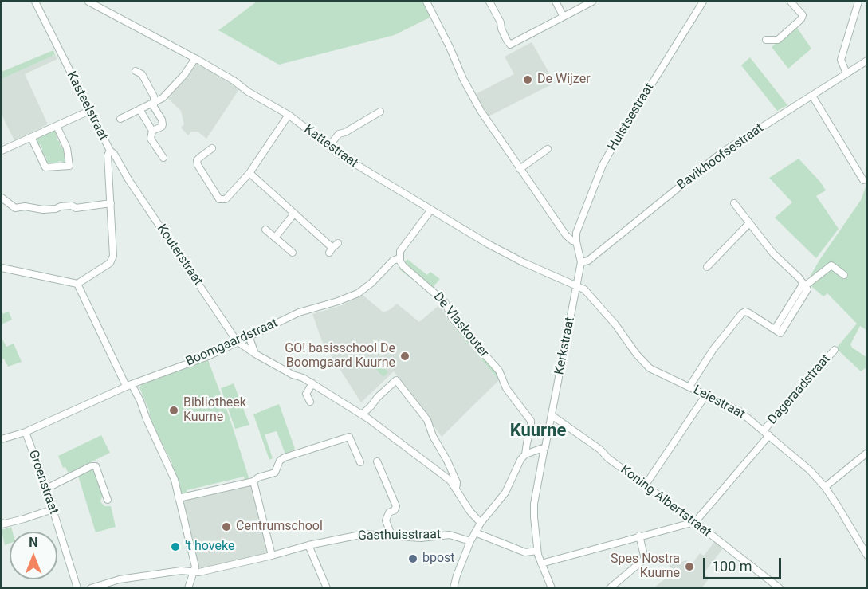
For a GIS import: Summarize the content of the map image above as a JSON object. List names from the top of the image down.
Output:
{
  "streets": {
    "street": [
      "Kasteelstraat",
      "Hulstsestraat",
      "Kattestraat",
      "Bavikhoofsestraat",
      "Kouterstraat",
      "De Vlaskouter",
      "Boomgaardstraat",
      "Kerkstraat",
      "Dageraadstraat",
      "Leiestraat",
      "Groenstraat",
      "Koning Albertstraat",
      "Gasthuisstraat"
    ]
  },
  "crossings": [
    ["Kasteelstraat", "Kouterstraat"],
    ["Hulstsestraat", "Kerkstraat"],
    ["Kattestraat", "Boomgaardstraat"],
    ["Kattestraat", "Kerkstraat"],
    ["Kattestraat", "Leiestraat"],
    ["Bavikhoofsestraat", "Kerkstraat"],
    ["Kouterstraat", "Boomgaardstraat"],
    ["De Vlaskouter", "Boomgaardstraat"],
    ["Boomgaardstraat", "Groenstraat"],
    ["Kerkstraat", "Leiestraat"],
    ["Kerkstraat", "Koning Albertstraat"],
    ["Dageraadstraat", "Leiestraat"],
    ["Dageraadstraat", "Koning Albertstraat"]
  ],
  "districts": ["Kuurne"],
  "places": [
    "De Wijzer",
    "GO! basisschool De Boomgaard Kuurne",
    "Bibliotheek Kuurne",
    "Centrumschool",
    "'t hoveke",
    "bpost",
    "Spes Nostra Kuurne"
  ],
  "scale_bar": "100 m",
  "north": "top"
}
